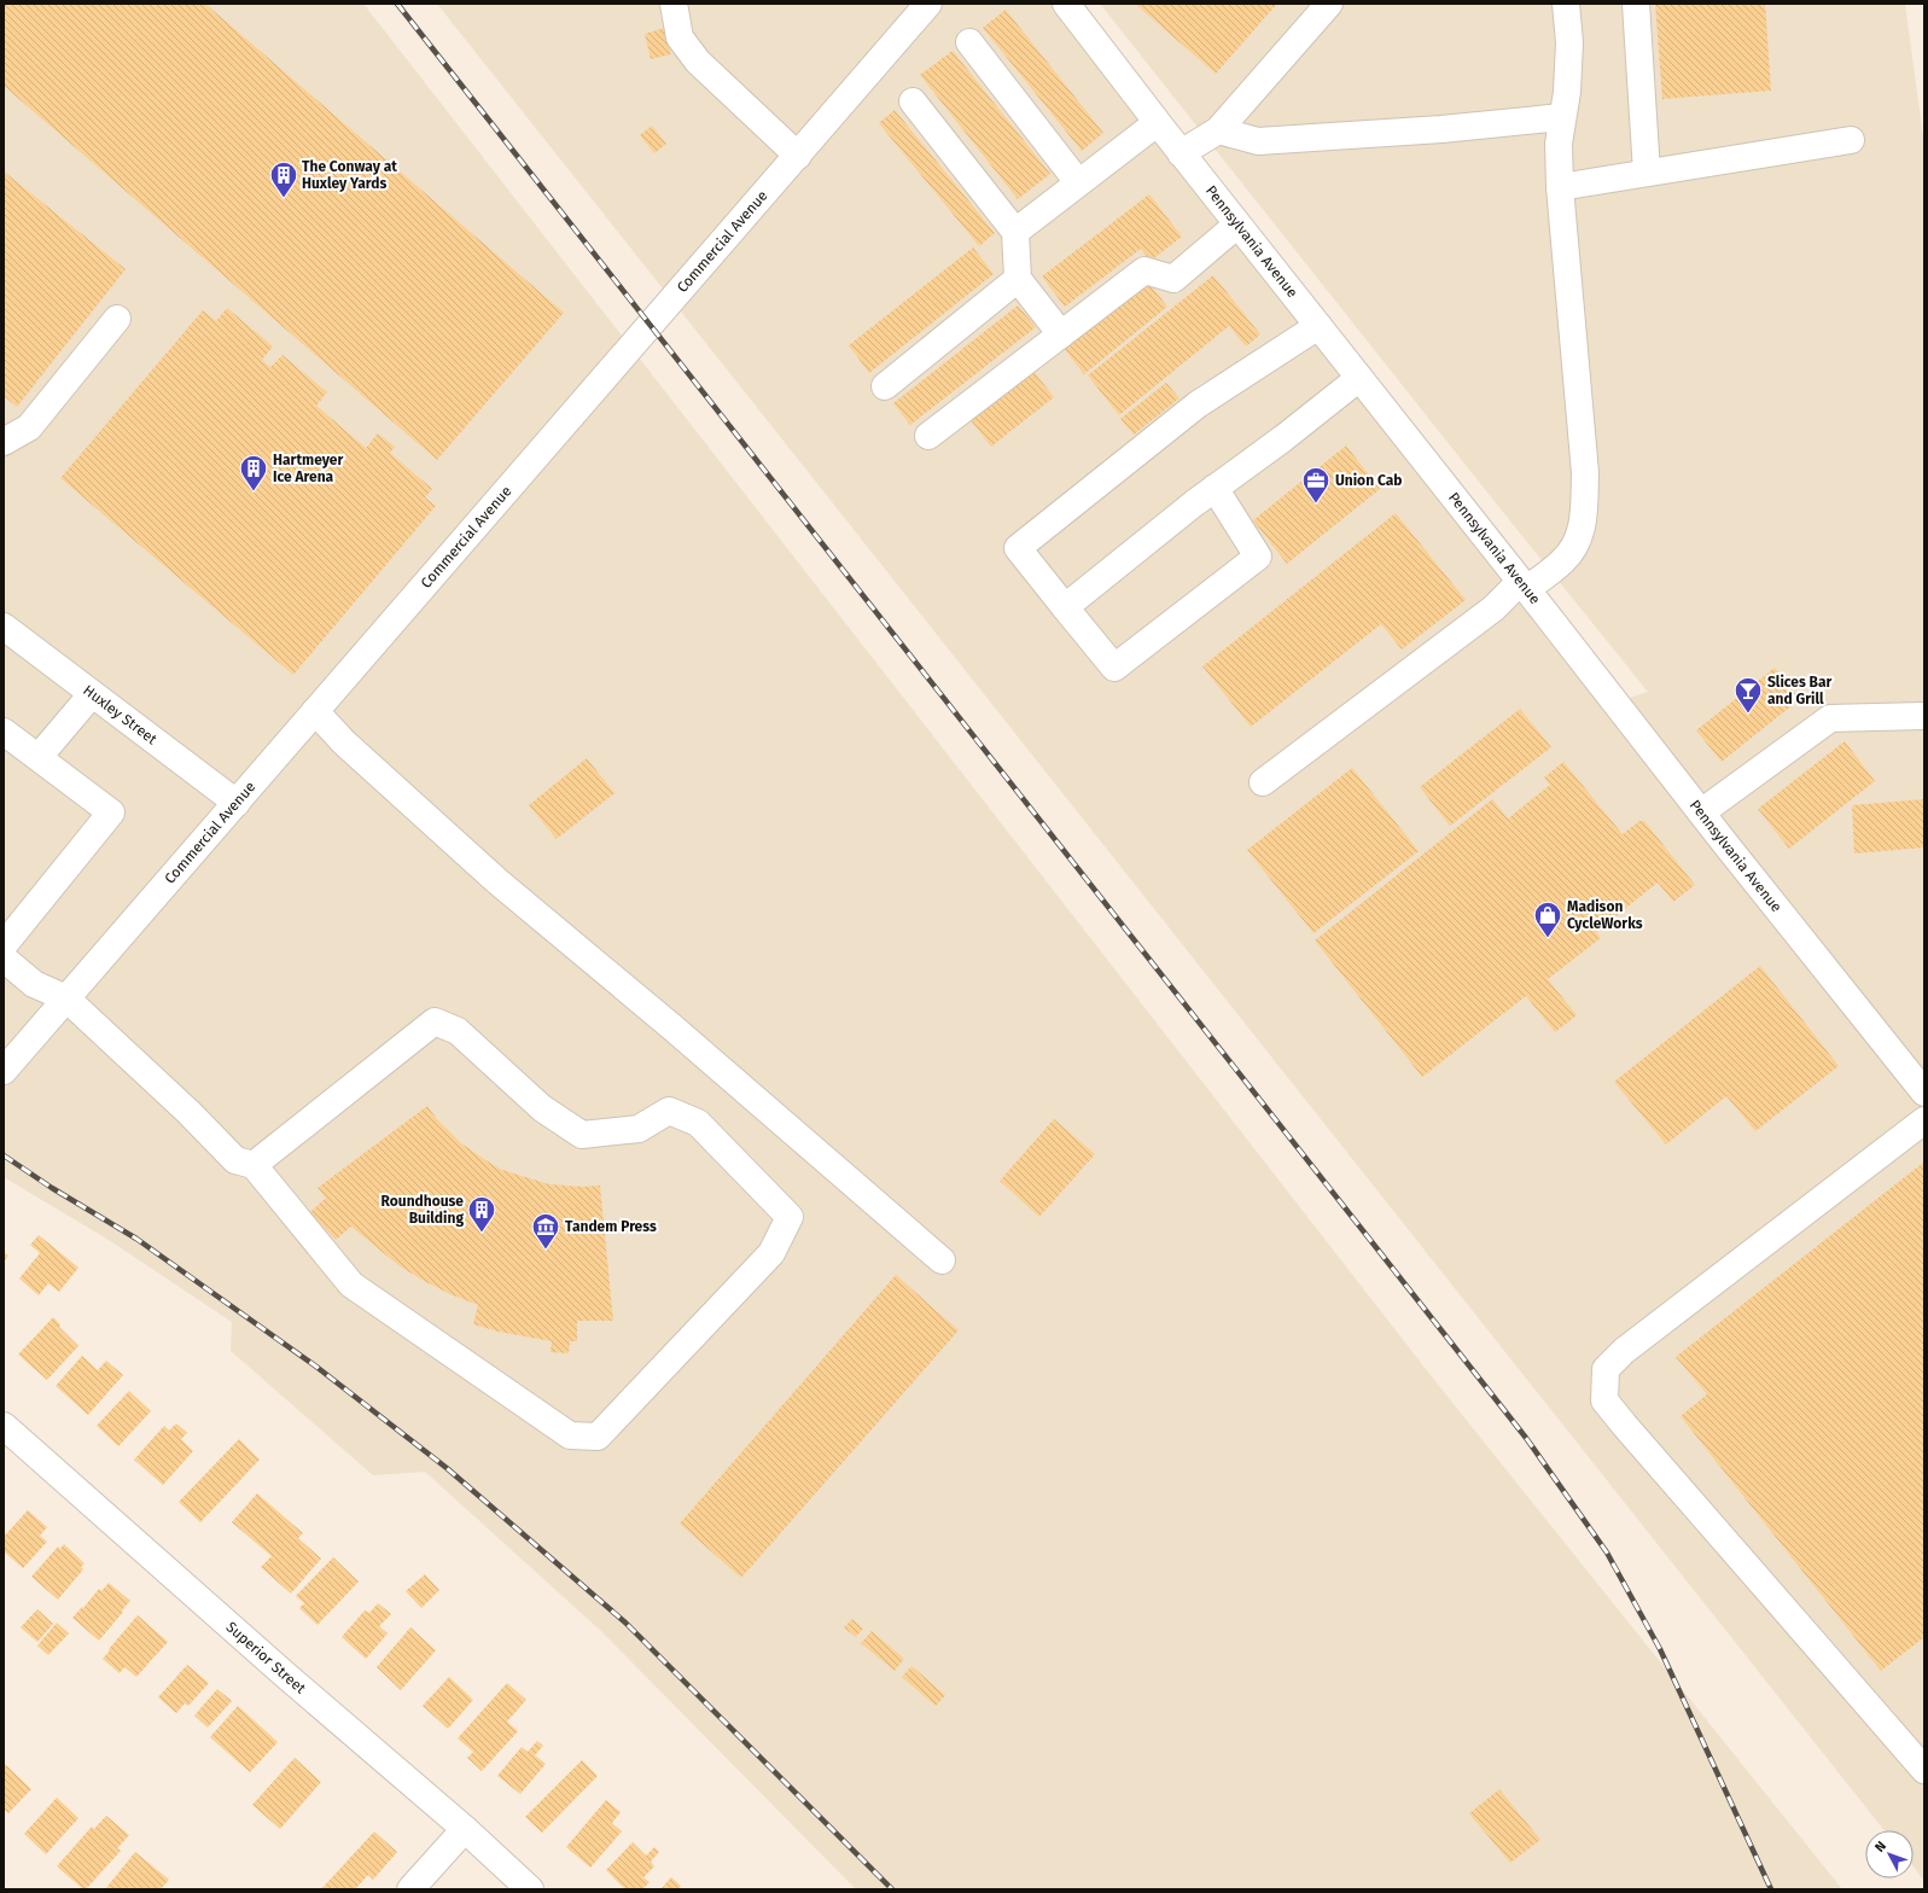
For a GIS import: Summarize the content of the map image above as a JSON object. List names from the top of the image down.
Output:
{
  "streets": {
    "street": [
      "Commercial Avenue",
      "Pennsylvania Avenue",
      "Huxley Street",
      "Superior Street"
    ]
  },
  "crossings": [
    ["Commercial Avenue", "Huxley Street"]
  ],
  "places": {
    "building": ["The Conway at Huxley Yards", "Hartmeyer Ice Arena", "Roundhouse Building"],
    "office": ["Union Cab"],
    "bar": ["Slices Bar and Grill"],
    "shop": ["Madison CycleWorks"],
    "museum": ["Tandem Press"]
  },
  "north": "top left"
}
